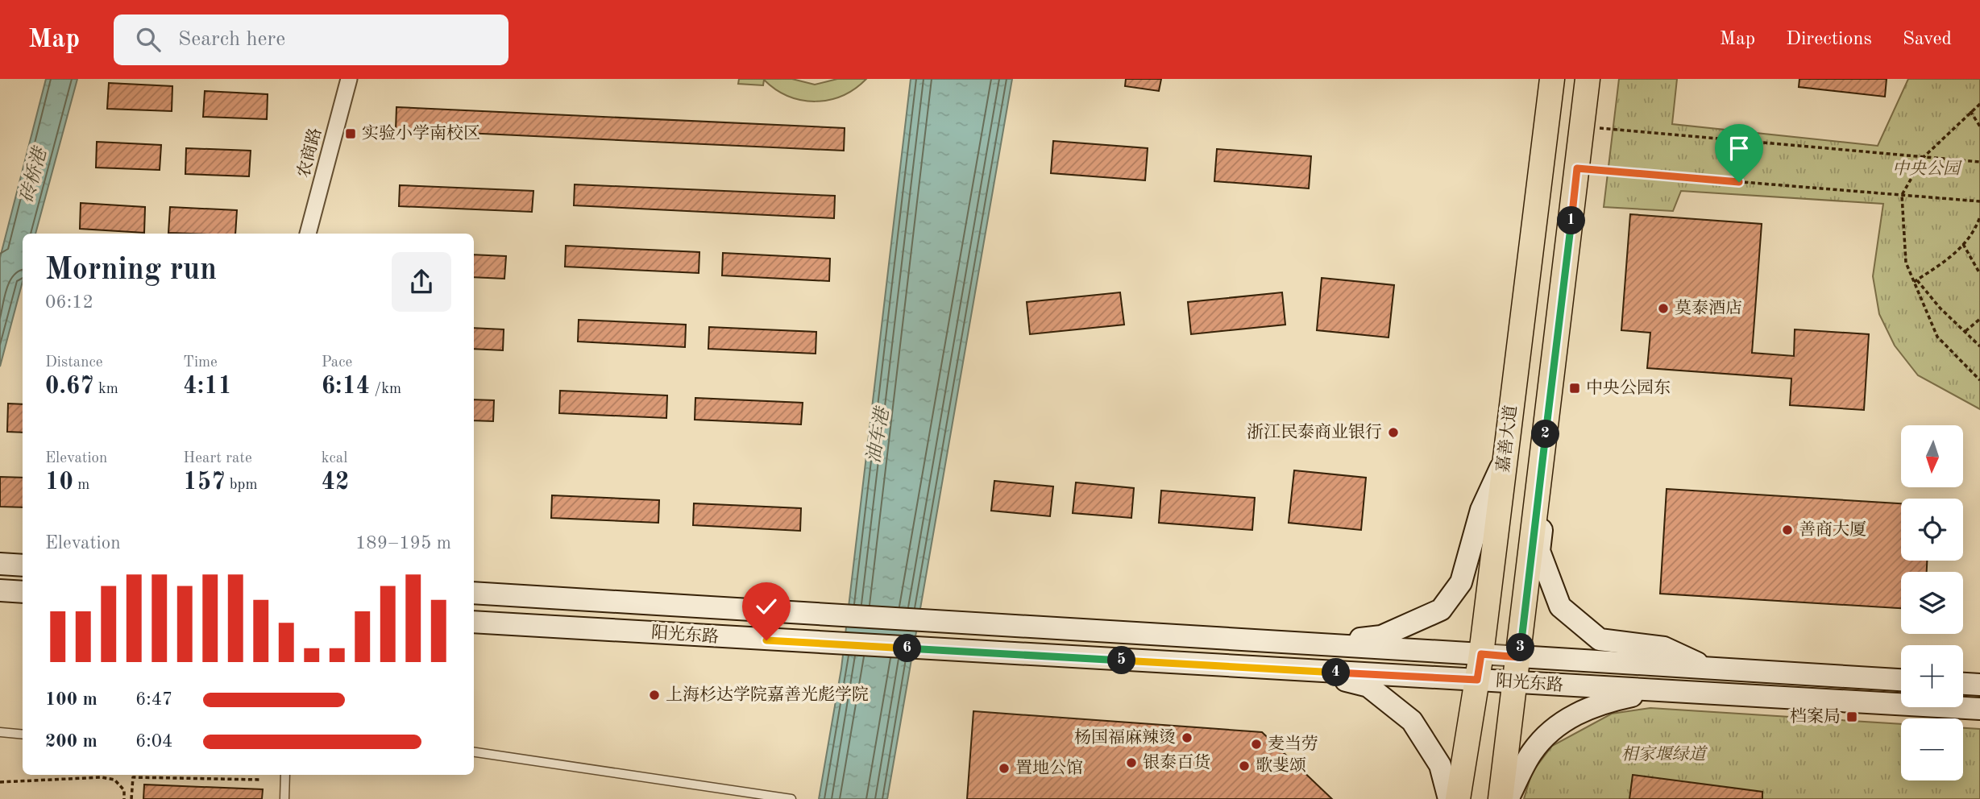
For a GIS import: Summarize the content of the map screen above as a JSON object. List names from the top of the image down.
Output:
{
  "streets": {
    "main road": ["嘉善大道", "阳光东路"],
    "street": ["农商路"]
  },
  "crossings": [
    ["嘉善大道", "阳光东路"]
  ],
  "water": ["砖桥港", "油车港"],
  "parks": ["中央公园", "相家堰绿道"],
  "places": {
    "transit": ["实验小学南校区", "中央公园东", "档案局"],
    "other": [
      "莫泰酒店",
      "浙江民泰商业银行",
      "善商大厦",
      "上海杉达学院嘉善光彪学院",
      "杨国福麻辣烫",
      "麦当劳",
      "银泰百货",
      "歌斐颂",
      "置地公馆"
    ]
  },
  "north": "bottom",
  "page": {
    "header": "Map",
    "search": "Search here",
    "nav": ["Map", "Directions", "Saved"],
    "pins": [
      "1",
      "2",
      "3",
      "6",
      "5",
      "4"
    ],
    "heading": ["Morning run", "06:12"],
    "stats": [
      ["Distance", "0.67 km"],
      ["Time", "4:11"],
      ["Pace", "6:14 /km"],
      ["Elevation", "10 m"],
      ["Heart rate", "157 bpm"],
      ["kcal", "42"]
    ],
    "map_buttons": ["+", "−"],
    "chart": ["Elevation", "189–195 m"],
    "list": [
      {
        "name": "100 m",
        "note": "6:47"
      },
      {
        "name": "200 m",
        "note": "6:04"
      }
    ]
  }
}
